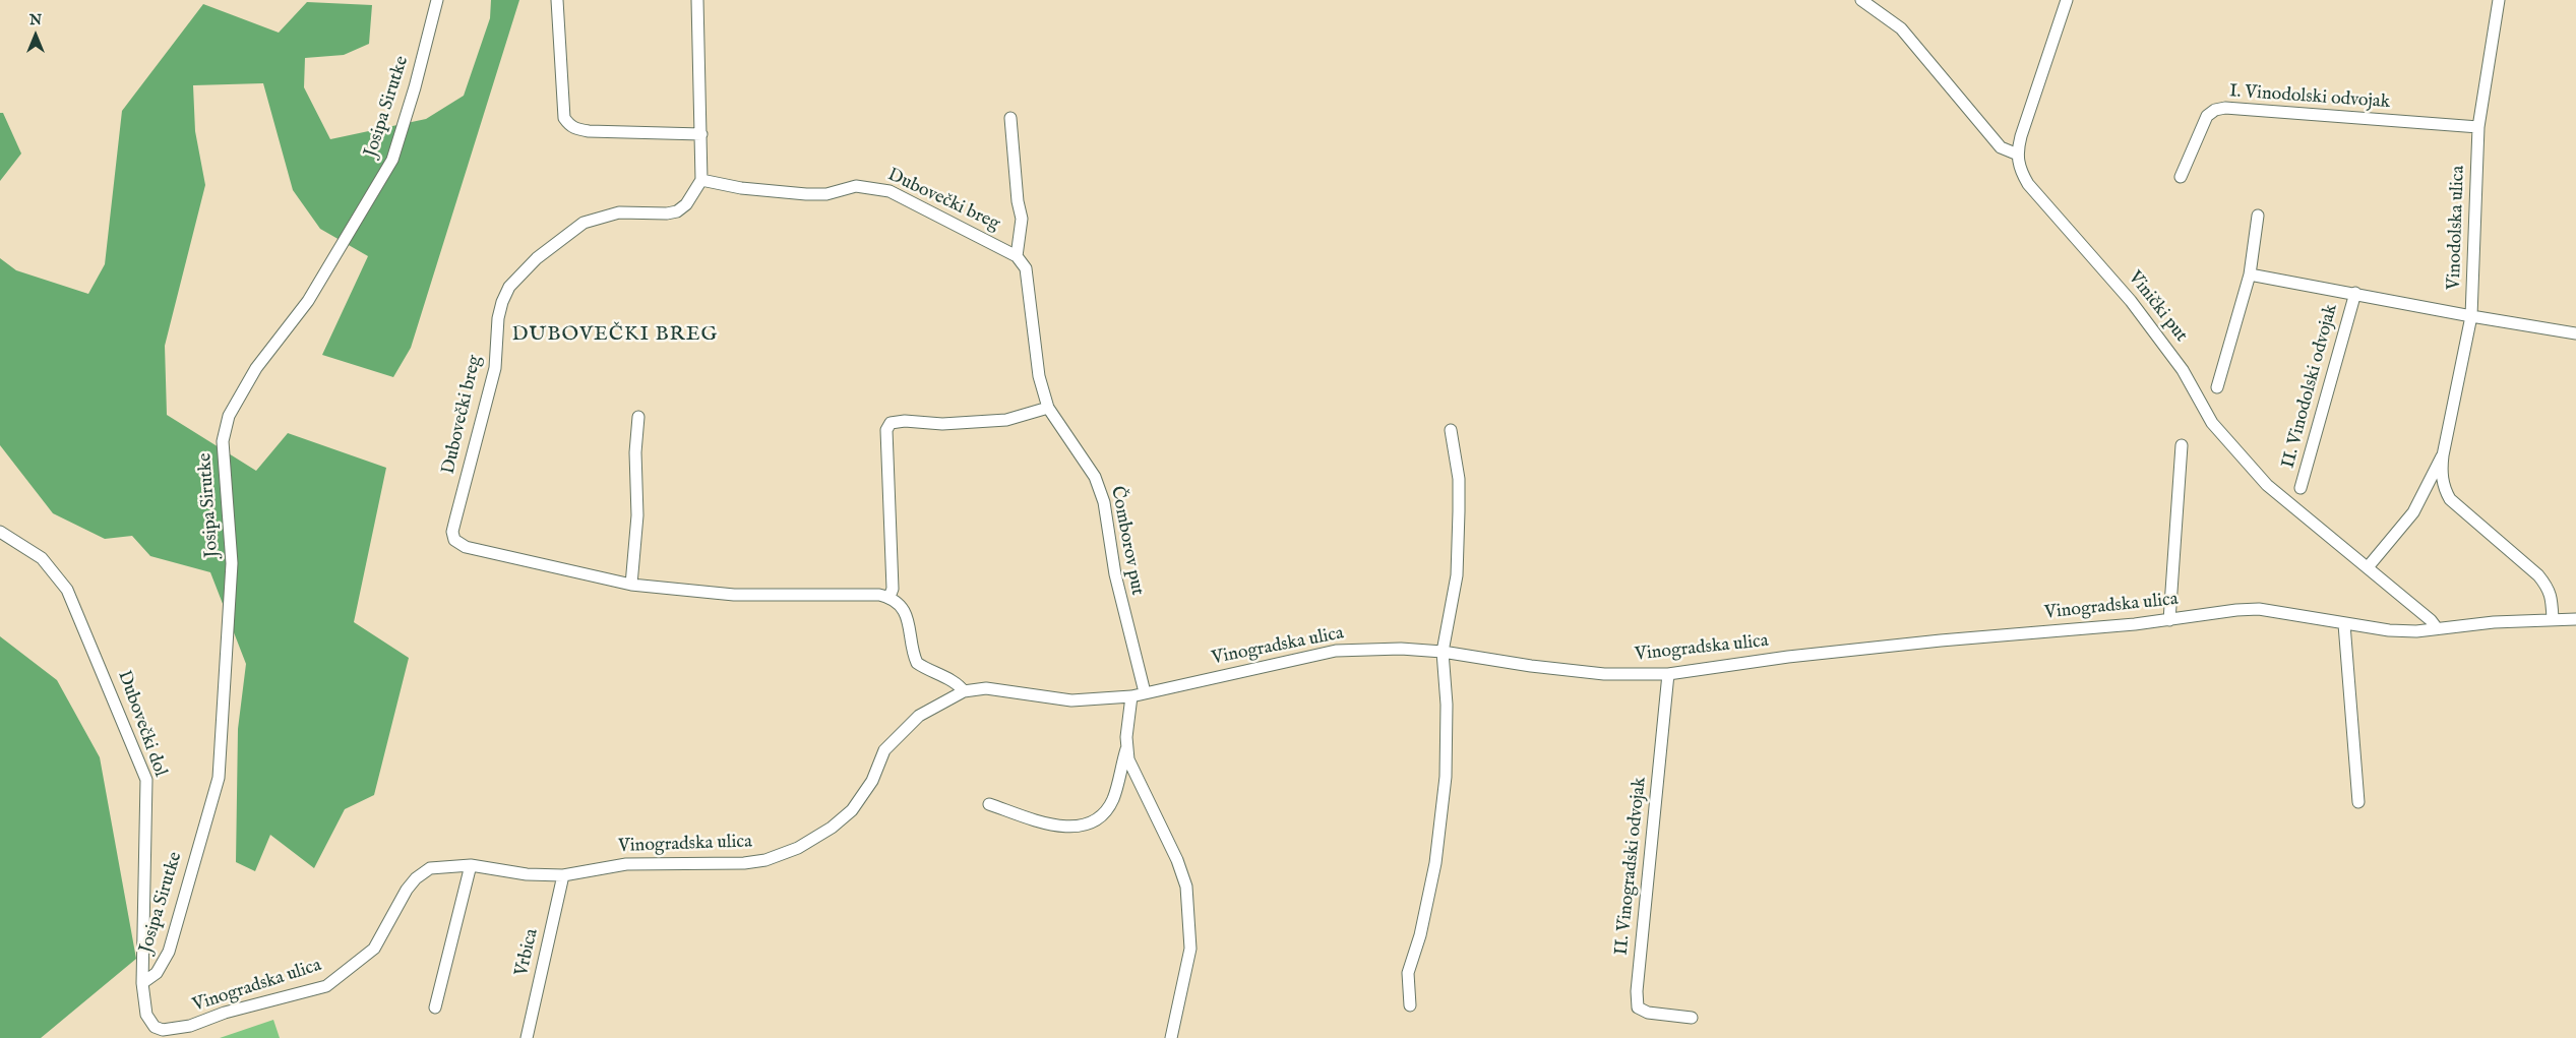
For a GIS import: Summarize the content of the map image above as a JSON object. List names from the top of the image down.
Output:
{
  "streets": {
    "street": [
      "I. Vinodolski odvojak",
      "Josipa Sirutke",
      "Dubovečki breg",
      "Vinodolska ulica",
      "Vinički put",
      "II. Vinodolski odvojak",
      "Čomborov put",
      "Vinogradska ulica",
      "Dubovečki dol",
      "II. Vinogradski odvojak",
      "Vrbica"
    ]
  },
  "crossings": [
    ["I. Vinodolski odvojak", "Vinodolska ulica"],
    ["Josipa Sirutke", "Dubovečki dol"],
    ["Dubovečki breg", "Čomborov put"],
    ["Vinodolska ulica", "Vinički put"],
    ["Vinodolska ulica", "II. Vinodolski odvojak"],
    ["Vinodolska ulica", "Vinogradska ulica"],
    ["Vinički put", "Vinogradska ulica"],
    ["Čomborov put", "Vinogradska ulica"],
    ["Vinogradska ulica", "Dubovečki dol"],
    ["Vinogradska ulica", "II. Vinogradski odvojak"],
    ["Vinogradska ulica", "Vrbica"]
  ],
  "districts": ["DUBOVEČKI BREG"],
  "north": "top"
}
